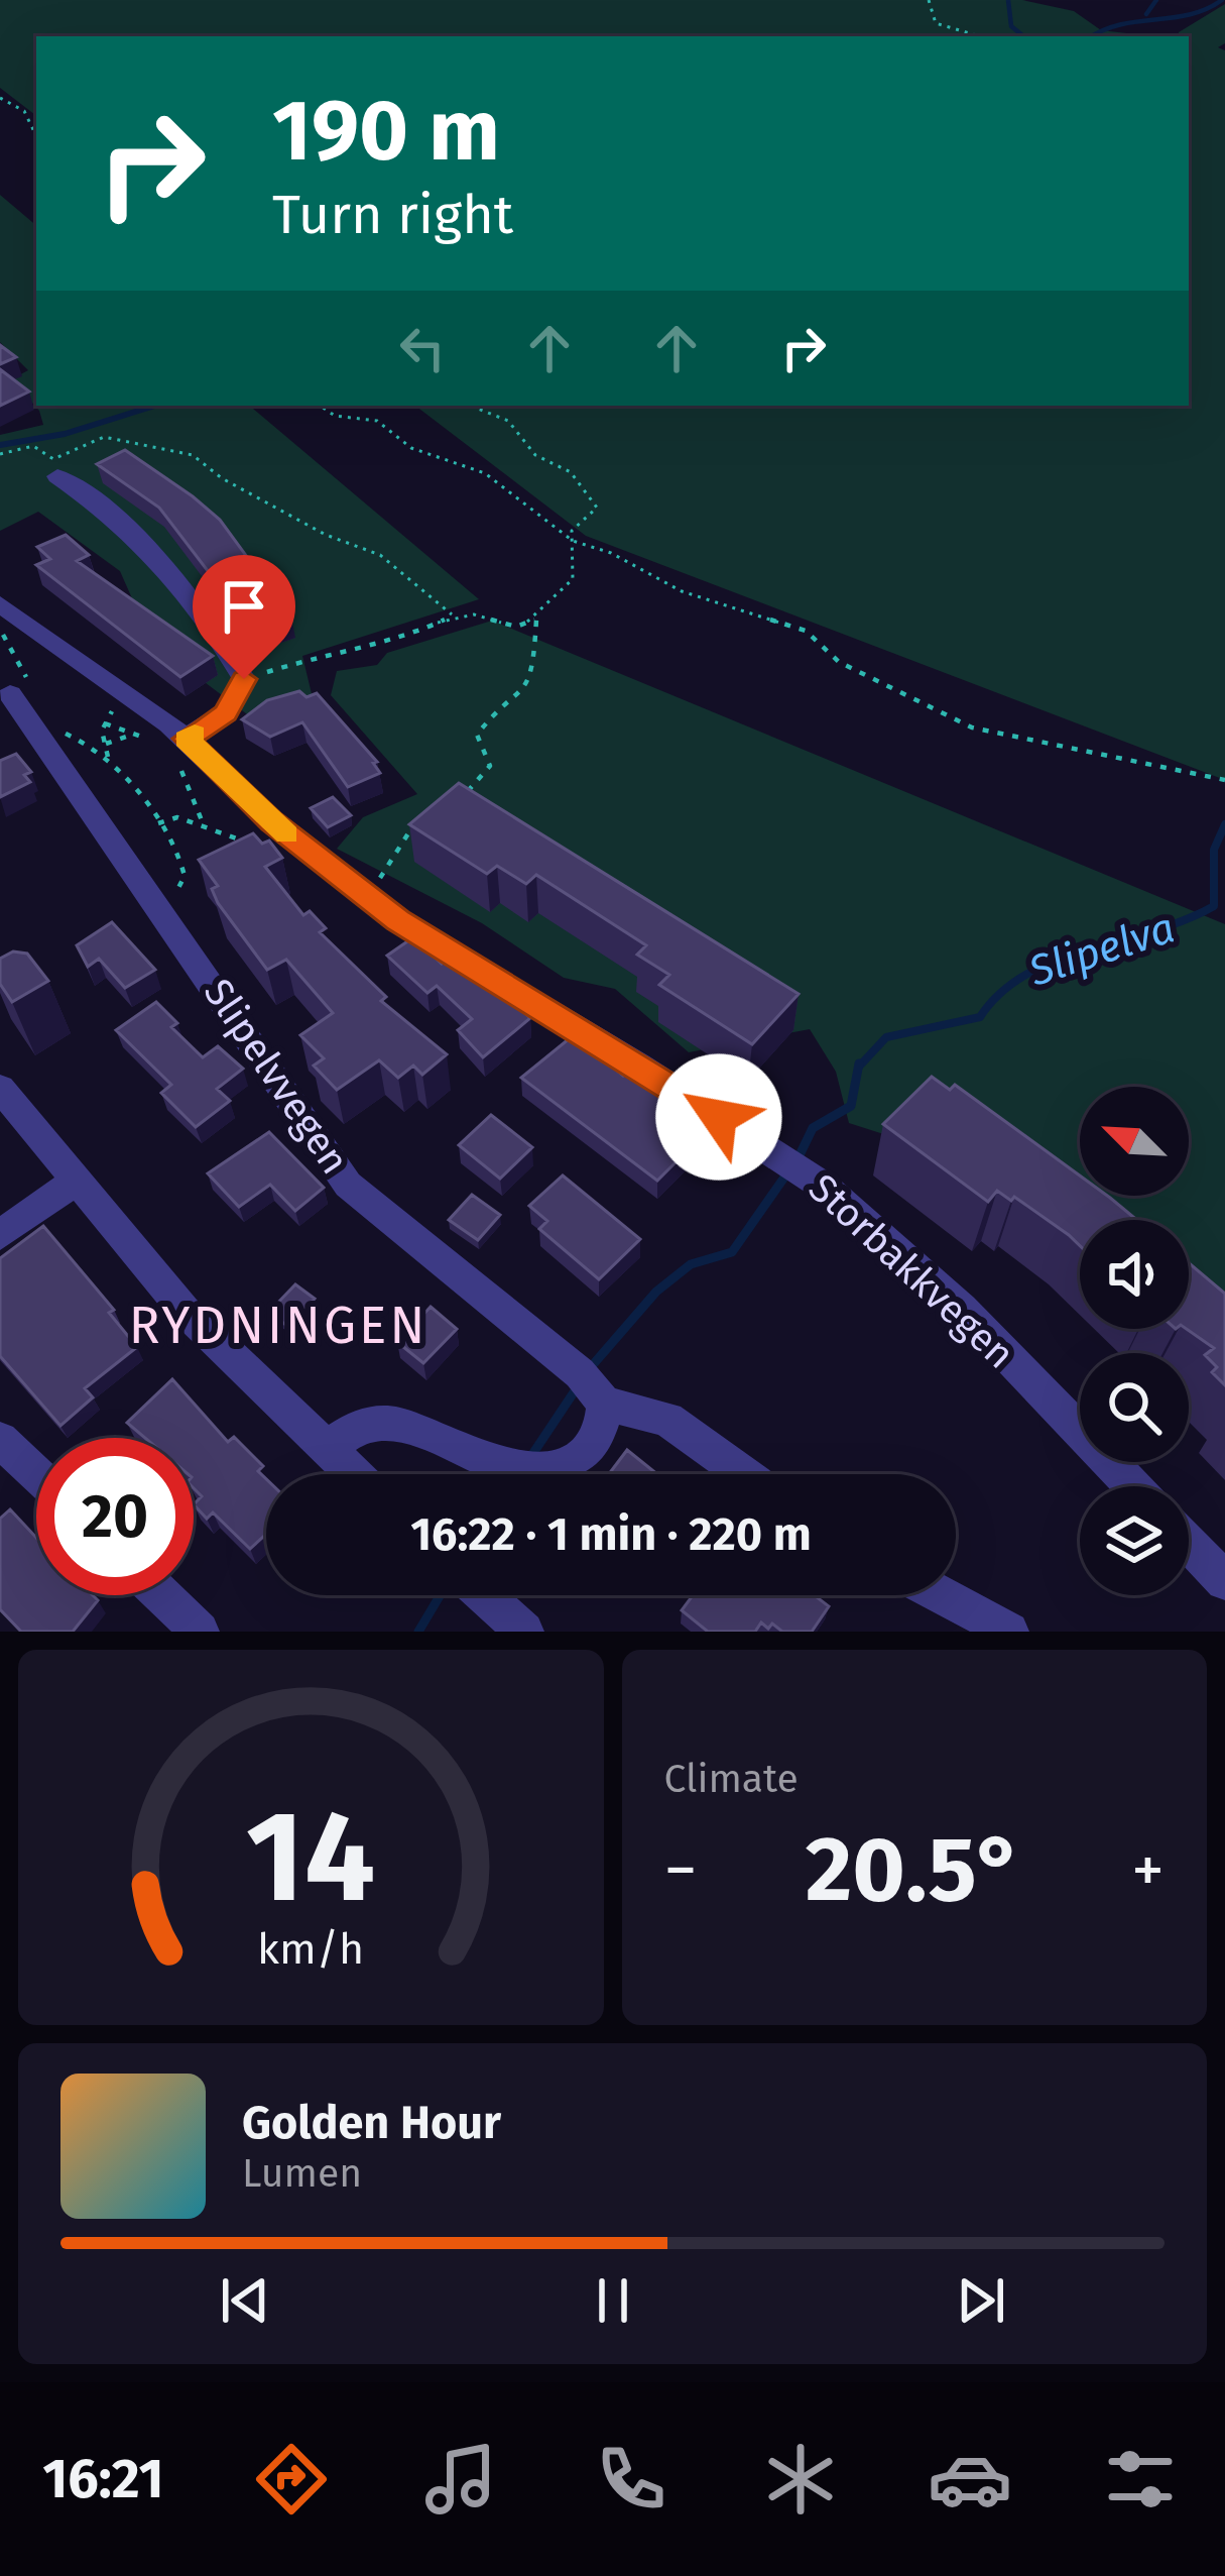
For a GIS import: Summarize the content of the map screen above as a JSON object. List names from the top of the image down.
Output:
{
  "streets": {
    "street": ["Slipelvvegen", "Storbakkvegen"]
  },
  "districts": ["RYDNINGEN"],
  "water": ["Slipelva"],
  "north": "top left",
  "page": {
    "turn": ["190 m", "Turn right"],
    "limit": "20",
    "trip": "16:22 · 1 min · 220 m",
    "tile": "Climate",
    "heat": ["−", "20.5°", "+"],
    "song": ["Golden Hour", "Lumen"],
    "tabs": "16:21",
    "gauge": ["14", "km/h"]
  }
}
